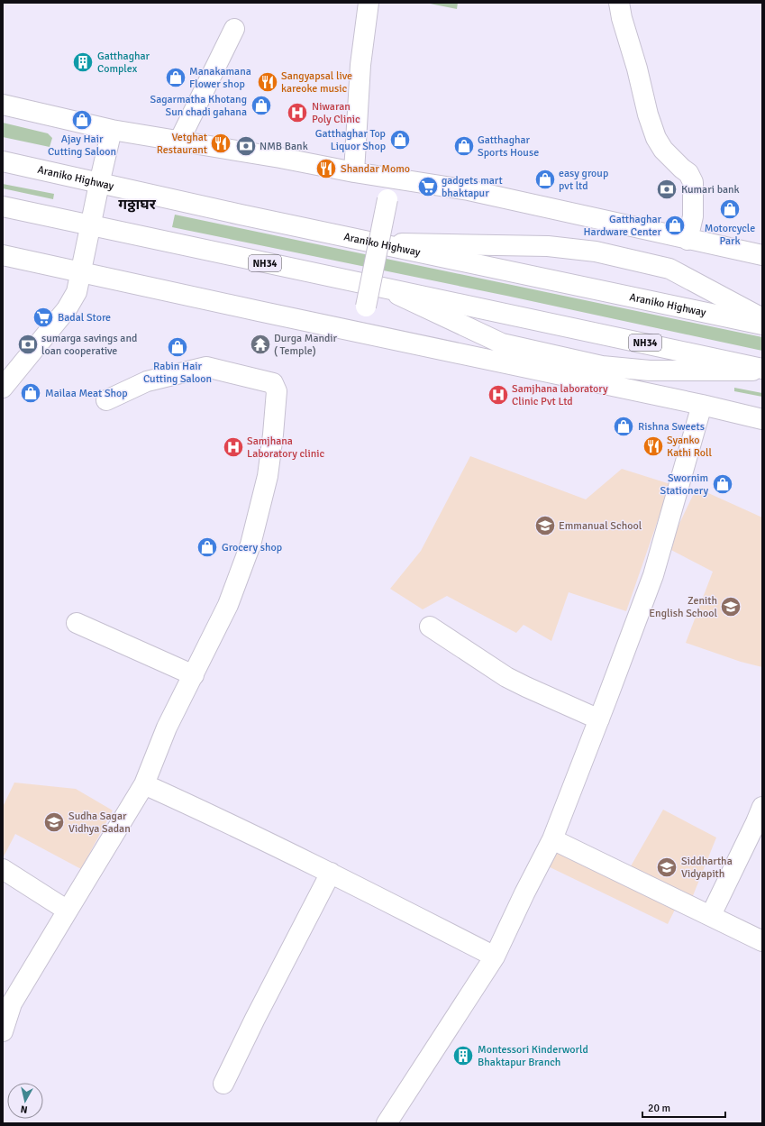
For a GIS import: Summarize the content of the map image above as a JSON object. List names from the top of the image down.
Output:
{
  "streets": {
    "main road": ["Araniko Highway", "NH34"]
  },
  "districts": ["गठ्ठाघर"],
  "places": {
    "building": ["Gatthaghar Complex", "Montessori Kinderworld Bhaktapur Branch"],
    "shop": [
      "Manakamana Flower shop",
      "Sagarmatha Khotang Sun chadi gahana",
      "Ajay Hair Cutting Saloon",
      "Gatthaghar Top Liquor Shop",
      "Gatthaghar Sports House",
      "easy group pvt ltd",
      "Motorcycle Park",
      "Gatthaghar Hardware Center",
      "Rabin Hair Cutting Saloon",
      "Mailaa Meat Shop",
      "Rishna Sweets",
      "Swornim Stationery",
      "Grocery shop"
    ],
    "restaurant": [
      "Sangyapsal live kareoke music",
      "Vetghat Restaurant",
      "Shandar Momo",
      "Syanko Kathi Roll"
    ],
    "hospital": ["Niwaran Poly Clinic", "Samjhana laboratory Clinic Pvt Ltd", "Samjhana Laboratory clinic"],
    "bank": ["NMB Bank", "Kumari bank", "sumarga savings and loan cooperative"],
    "supermarket": ["gadgets mart bhaktapur", "Badal Store"],
    "temple": ["Durga Mandir ( Temple)"],
    "school or university": [
      "Emmanual School",
      "Zenith English School",
      "Sudha Sagar Vidhya Sadan",
      "Siddhartha Vidyapith"
    ]
  },
  "scale_bar": "20 m",
  "north": "bottom"
}
